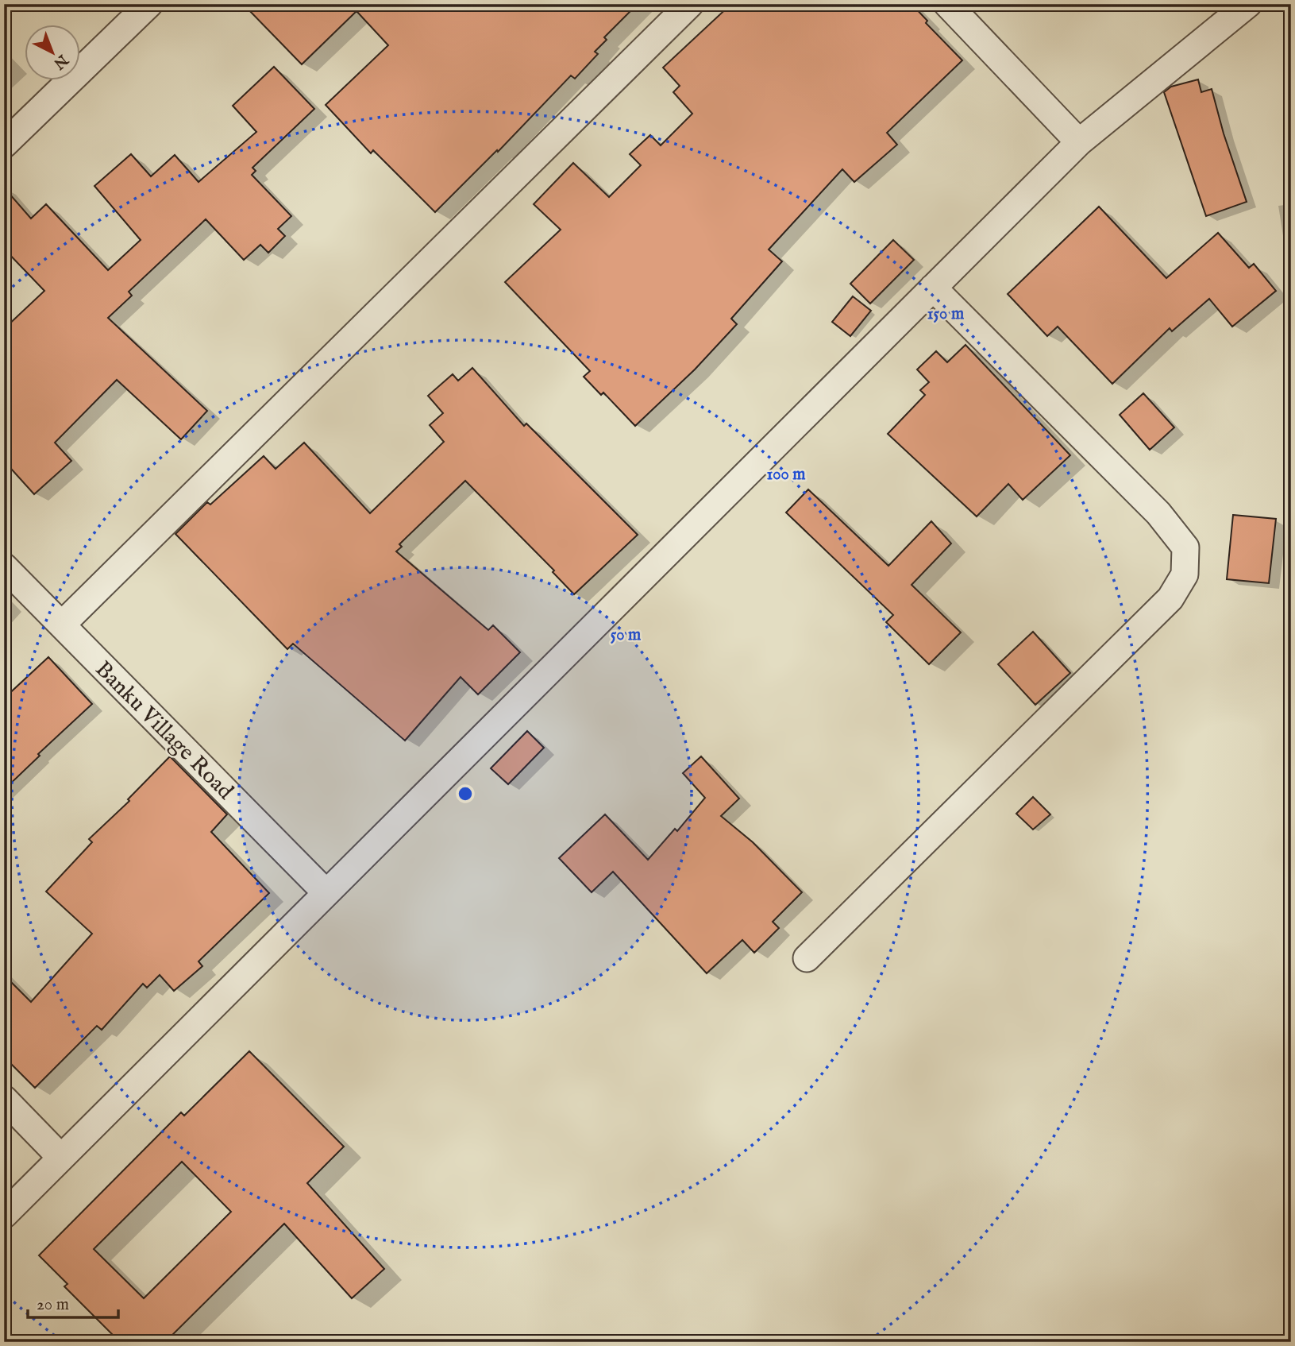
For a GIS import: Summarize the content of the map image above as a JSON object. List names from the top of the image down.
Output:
{
  "streets": {
    "street": ["Banku Village Road"]
  },
  "scale_bar": "20 m",
  "north": "bottom right",
  "rings": ["150 m", "100 m", "50 m"]
}
